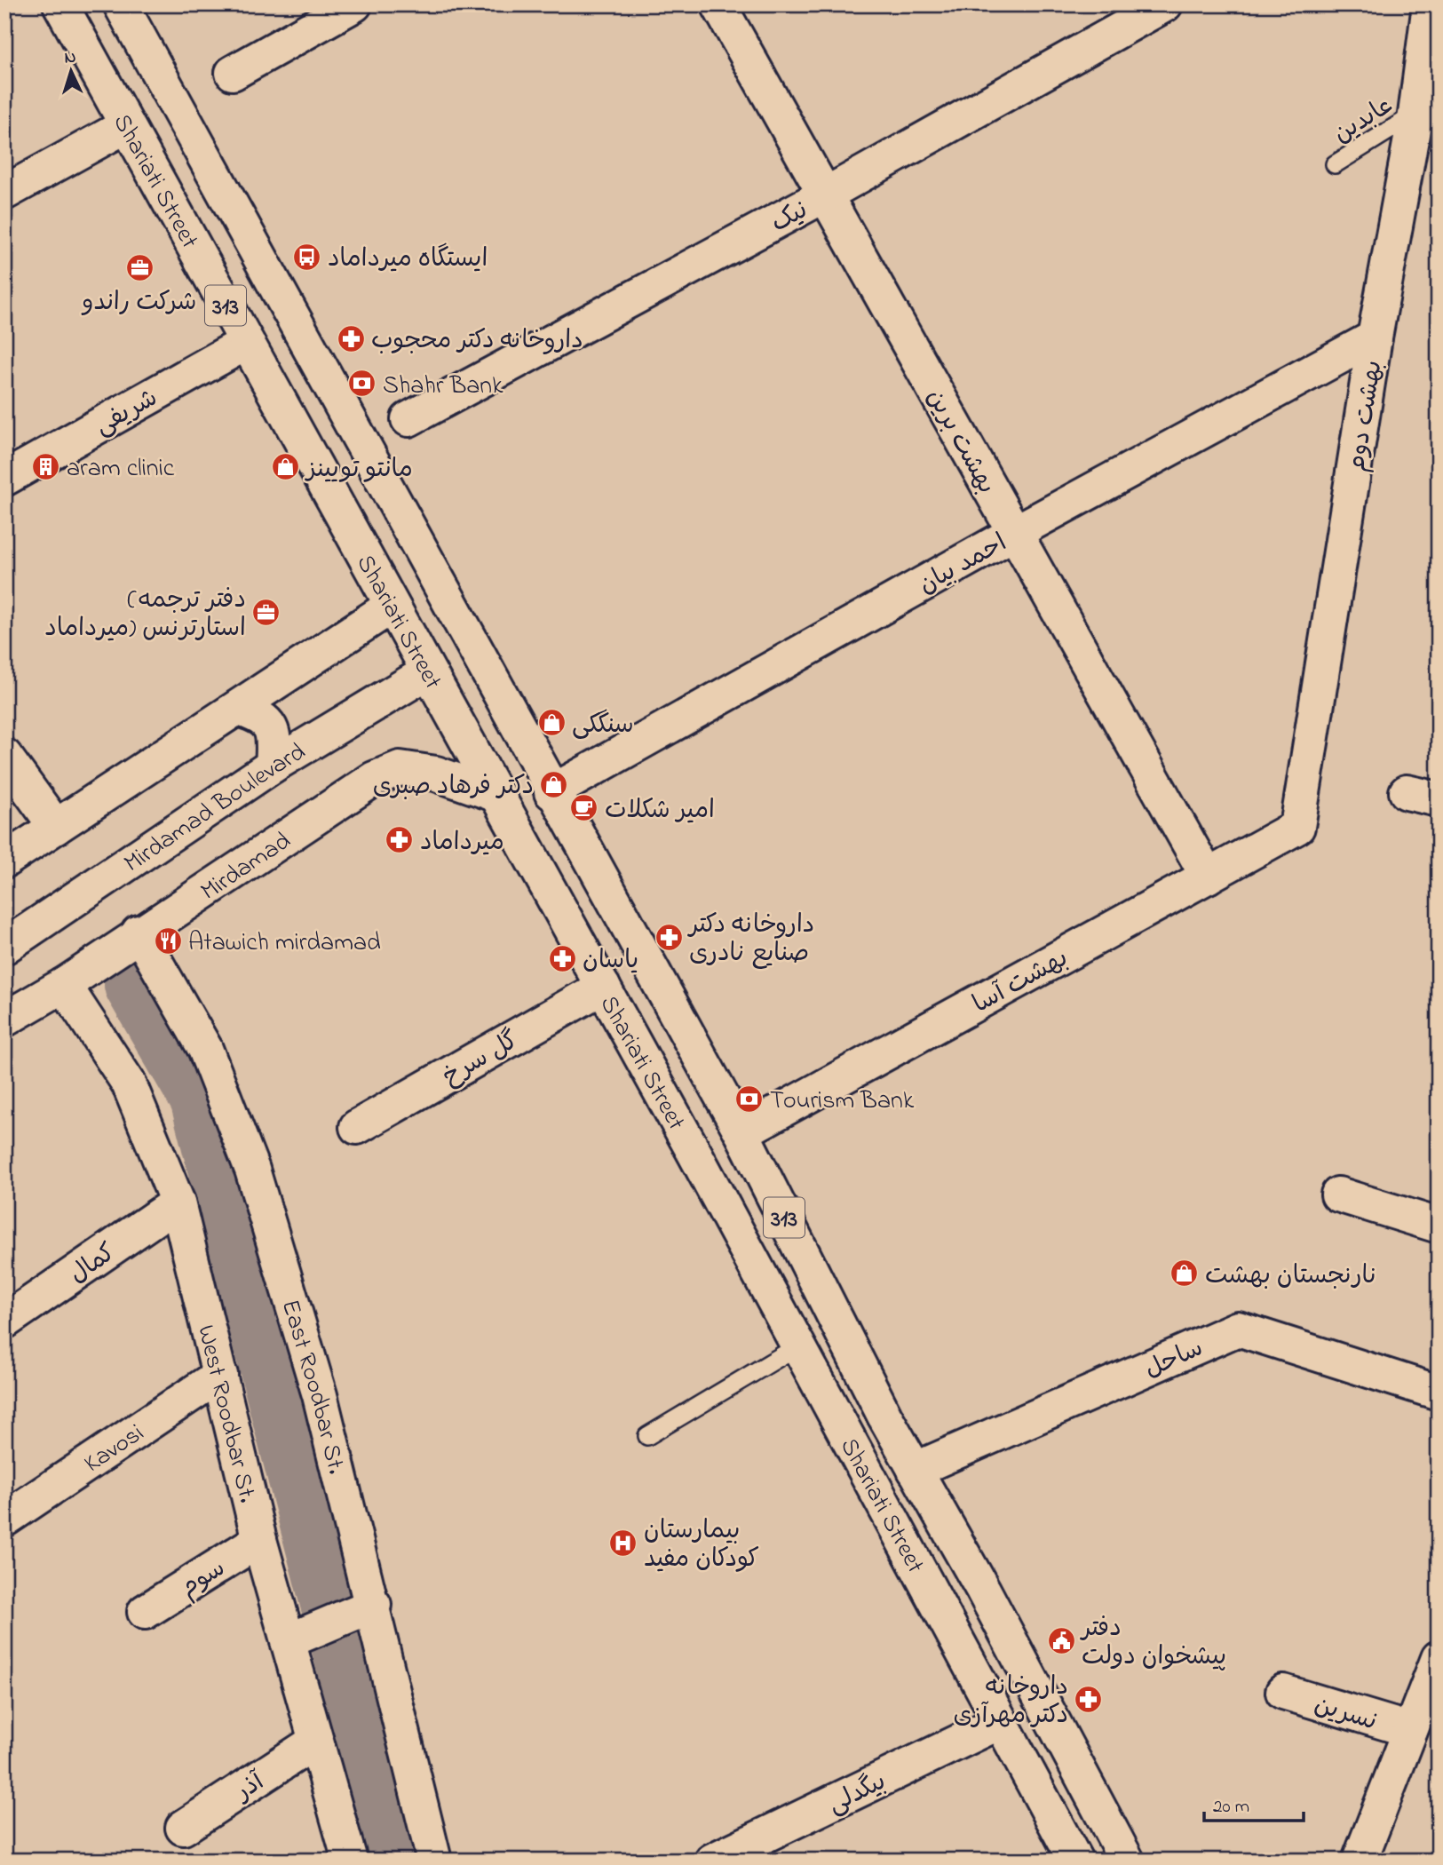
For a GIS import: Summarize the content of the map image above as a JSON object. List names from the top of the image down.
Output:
{
  "streets": {
    "street": [
      "Shariati Street",
      "نیک",
      "313",
      "شریفی",
      "بهشت دوم",
      "بهشت برین",
      "احمد بیان",
      "Mirdamad Boulevard",
      "Mirdamad",
      "بهشت آسا",
      "گل سرخ",
      "کمال",
      "ساحل",
      "East Roodbar St.",
      "West Roodbar St.",
      "Kavosi",
      "سوم",
      "نسرین",
      "آذر",
      "بیگدلی"
    ],
    "lane": ["عابدین"]
  },
  "crossings": [
    ["عابدین", "بهشت دوم"],
    ["Shariati Street", "شریفی"],
    ["Shariati Street", "احمد بیان"],
    ["Shariati Street", "Mirdamad Boulevard"],
    ["Shariati Street", "Mirdamad"],
    ["Shariati Street", "بهشت آسا"],
    ["Shariati Street", "گل سرخ"],
    ["Shariati Street", "ساحل"],
    ["Shariati Street", "بیگدلی"],
    ["نیک", "بهشت برین"],
    ["بهشت دوم", "احمد بیان"],
    ["بهشت دوم", "بهشت آسا"],
    ["بهشت برین", "احمد بیان"],
    ["بهشت برین", "بهشت آسا"],
    ["Mirdamad", "East Roodbar St."],
    ["Mirdamad", "West Roodbar St."],
    ["کمال", "West Roodbar St."],
    ["West Roodbar St.", "Kavosi"],
    ["West Roodbar St.", "سوم"],
    ["West Roodbar St.", "آذر"]
  ],
  "places": {
    "bus stop": ["ایستگاه میرداماد"],
    "office": ["شرکت راندو", "(دفتر ترجمه استارترنس (میرداماد"],
    "pharmacy": [
      "داروخانه دکتر محجوب",
      "میرداماد",
      "داروخانه دکتر صنايع نادری",
      "یاسان",
      "داروخانه دکتر مهرآزی"
    ],
    "bank": ["Shahr Bank", "Tourism Bank"],
    "building": ["aram clinic"],
    "shop": [
      "مانتو تویینز",
      "سنگکی",
      "دکتر فرهاد صبری",
      "نارنجستان بهشت"
    ],
    "cafe": ["امیر شکلات"],
    "restaurant": ["Atawich mirdamad"],
    "hospital": ["بیمارستان کودکان مفید"],
    "public building": ["دفتر پیشخوان دولت"]
  },
  "scale_bar": "20 m",
  "north": "top"
}
